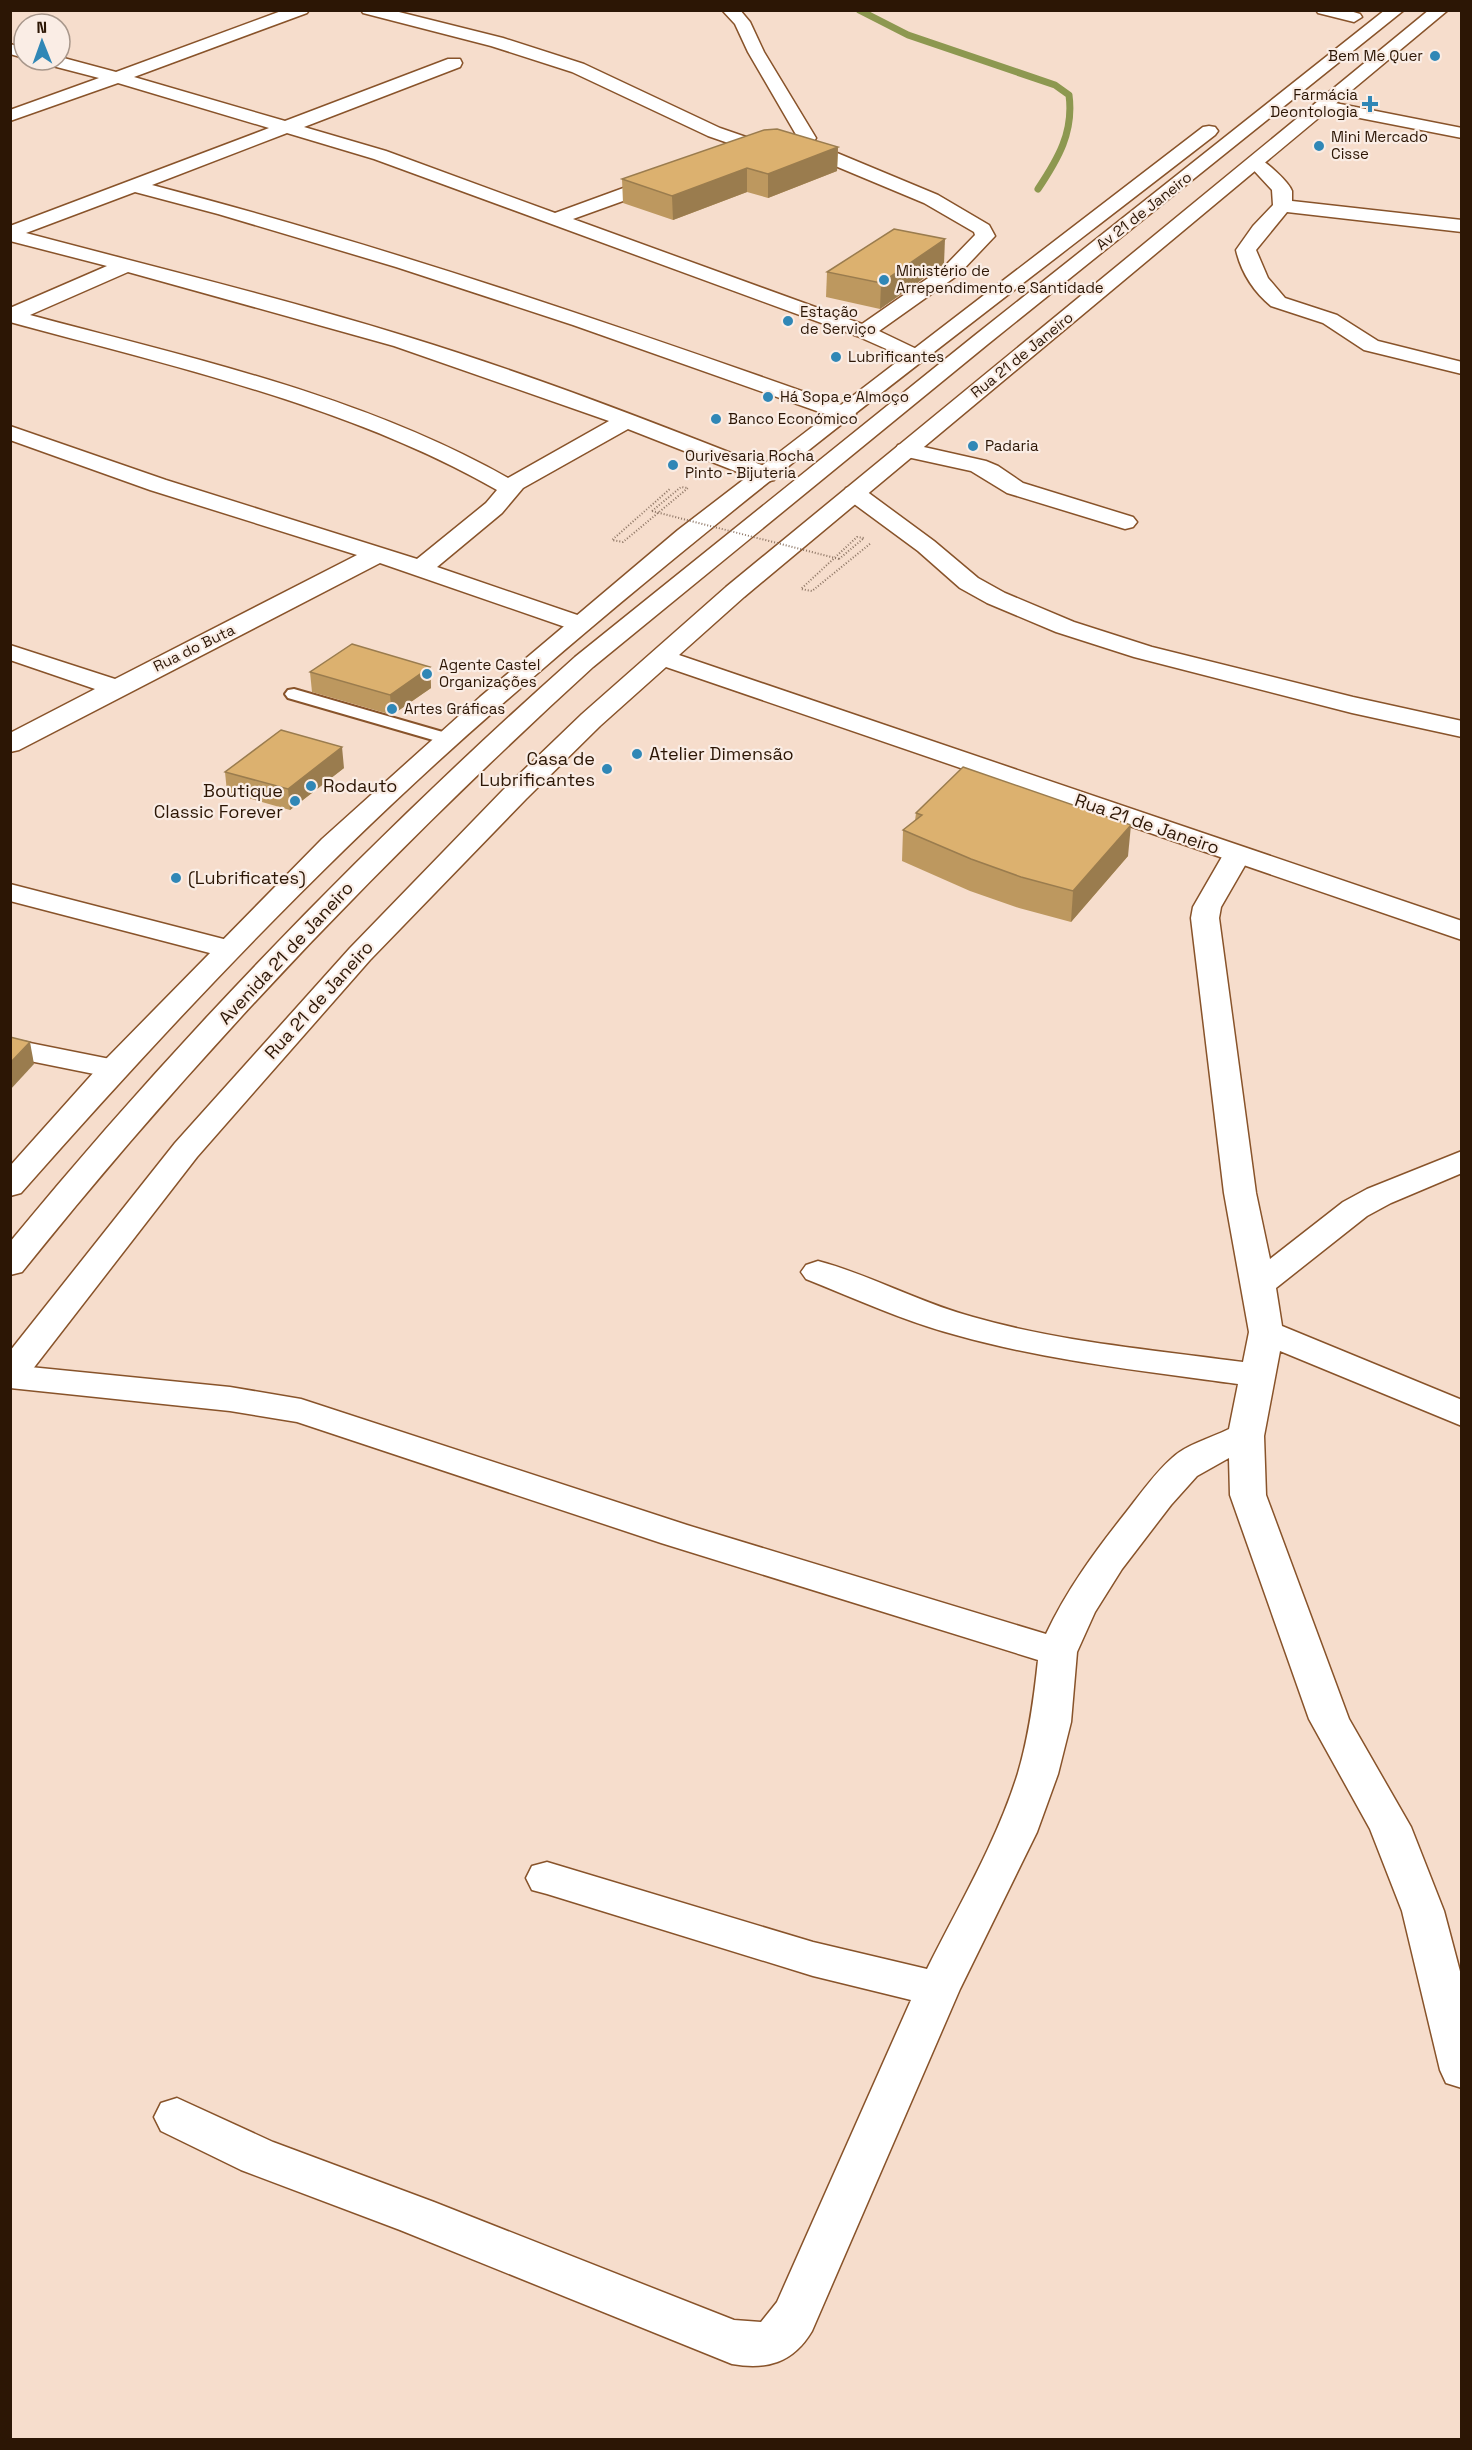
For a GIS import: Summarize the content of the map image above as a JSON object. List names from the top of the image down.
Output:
{
  "streets": {
    "street": [
      "Av 21 de Janeiro",
      "Rua 21 de Janeiro",
      "Rua do Buta",
      "Avenida 21 de Janeiro"
    ]
  },
  "crossings": [
    ["Av 21 de Janeiro", "Avenida 21 de Janeiro"]
  ],
  "places": {
    "other": [
      "Bem Me Quer",
      "Mini Mercado Cisse",
      "Ministério de Arrependimento e Santidade",
      "Estação de Serviço",
      "Lubrificantes",
      "Há Sopa e Almoço",
      "Banco Económico",
      "Padaria",
      "Ourivesaria Rocha Pinto - Bijuteria",
      "Agente Castel Organizações",
      "Artes Gráficas",
      "Atelier Dimensão",
      "Casa de Lubrificantes",
      "Rodauto",
      "Boutique Classic Forever",
      "(Lubrificates)"
    ],
    "health": ["Farmácia Deontologia"]
  },
  "north": "top"
}
